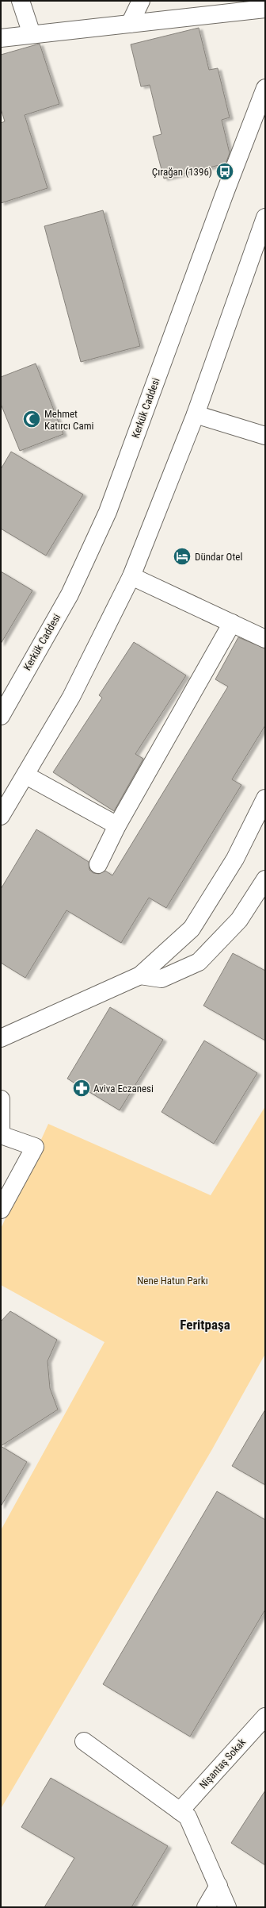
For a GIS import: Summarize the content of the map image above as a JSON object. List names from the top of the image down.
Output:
{
  "streets": {
    "street": ["Kerkük Caddesi", "Nişantaş Sokak"]
  },
  "districts": ["Feritpaşa"],
  "parks": ["Nene Hatun Parkı"],
  "places": {
    "bus stop": ["Çırağan (1396)"],
    "mosque": ["Mehmet Katırcı Cami"],
    "hotel": ["Dündar Otel"],
    "pharmacy": ["Aviva Eczanesi"]
  }
}
